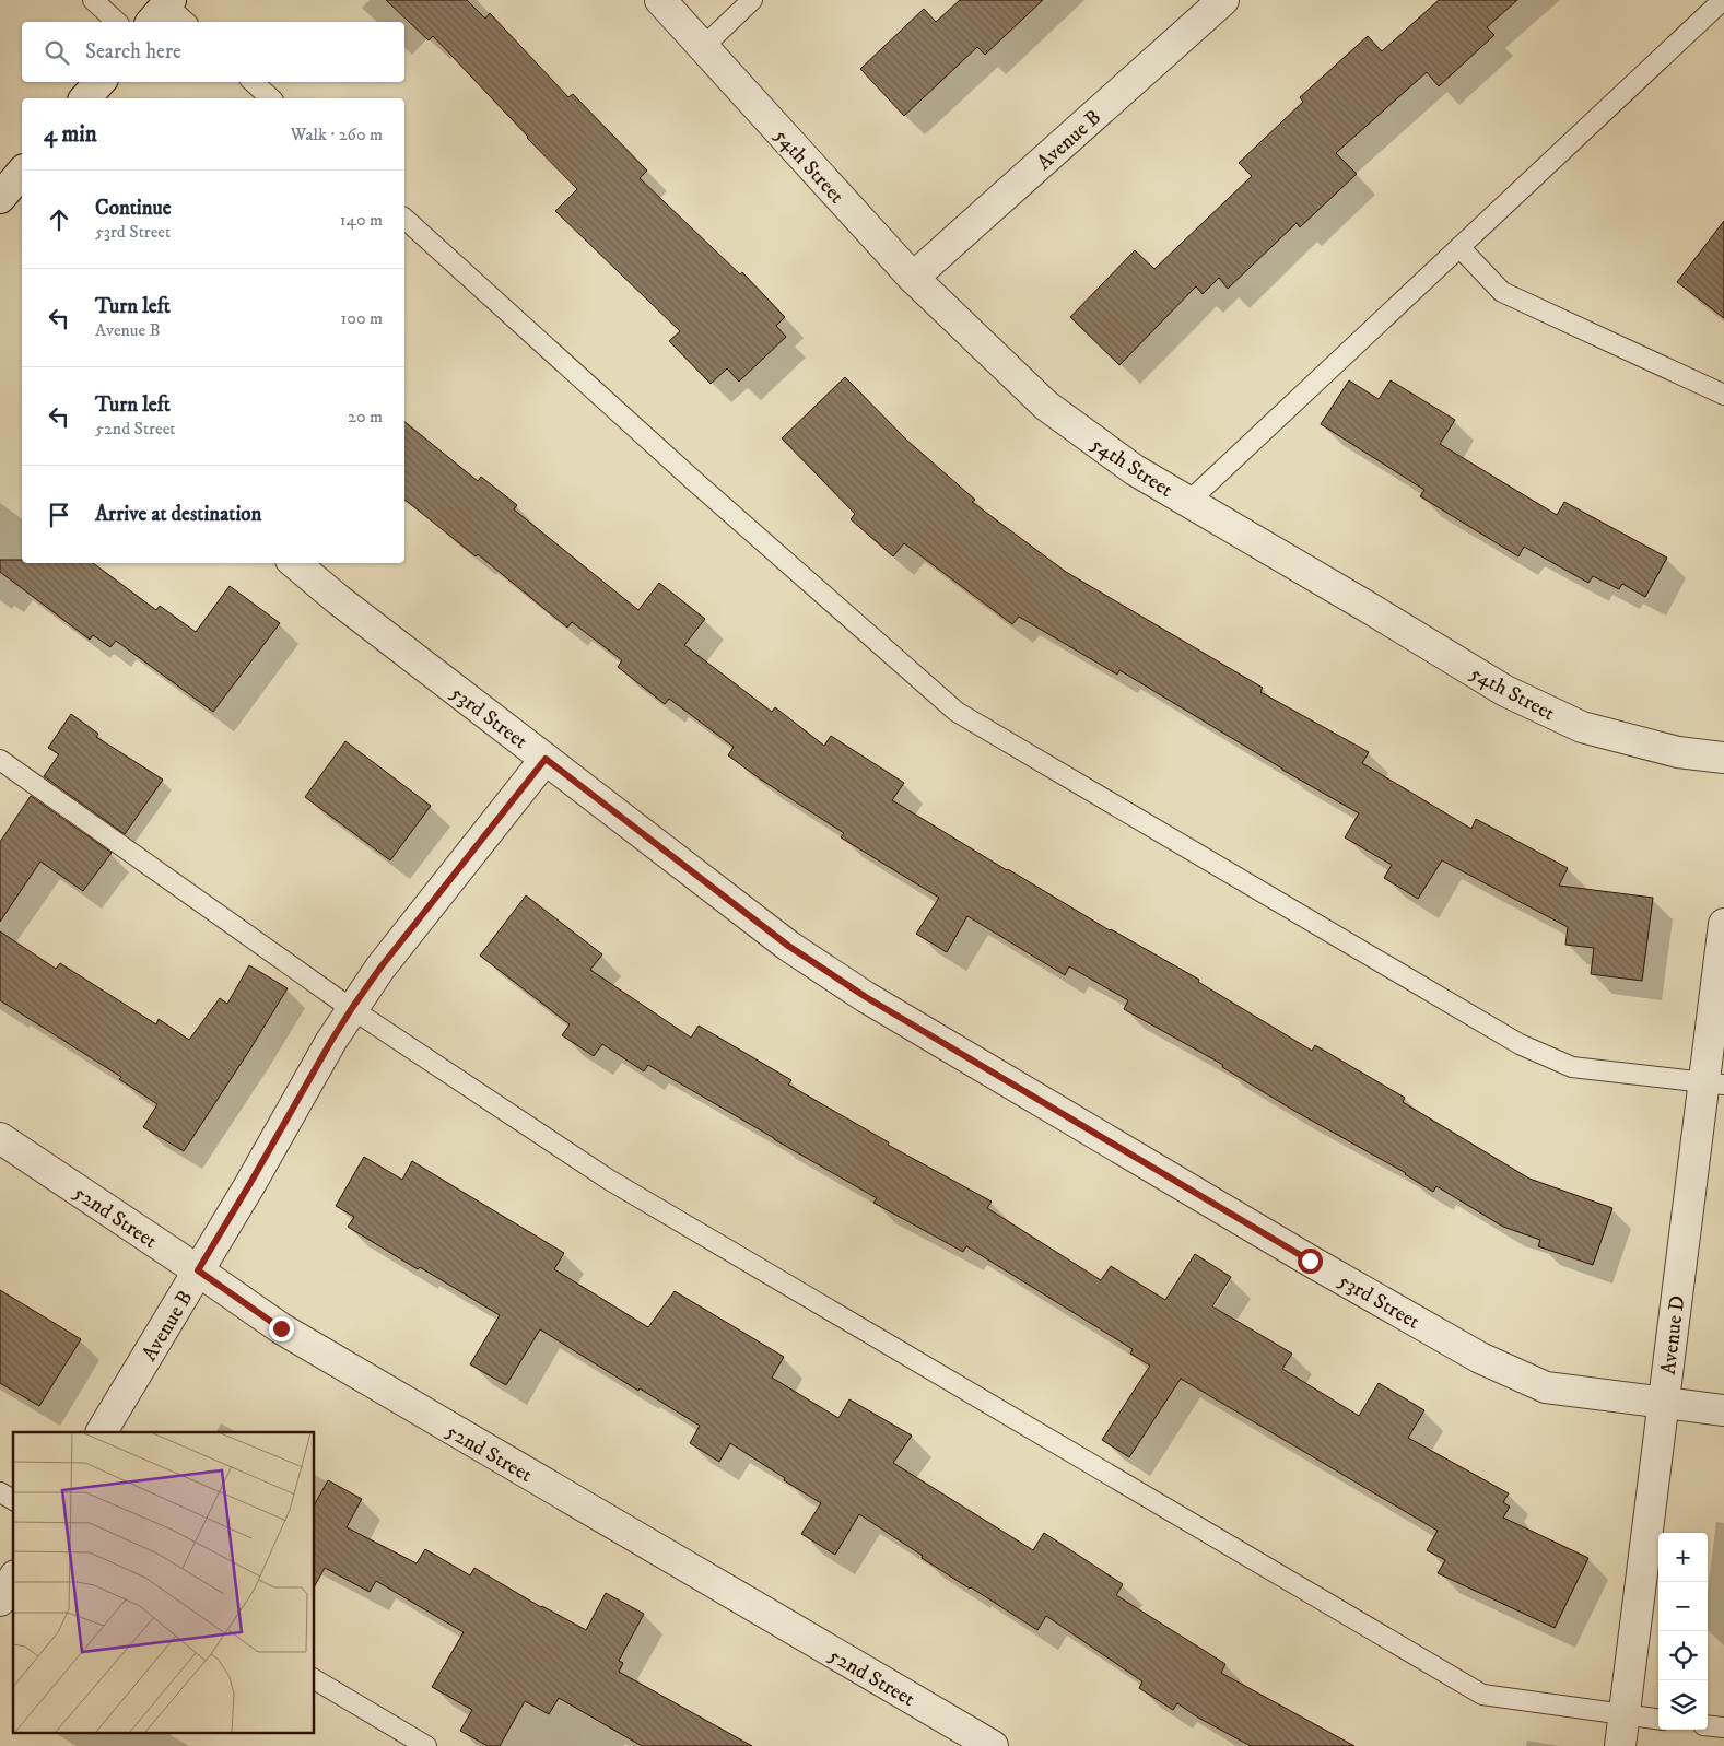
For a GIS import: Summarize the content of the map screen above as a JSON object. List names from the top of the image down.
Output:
{
  "streets": {
    "street": [
      "Avenue B",
      "54th Street",
      "53rd Street",
      "52nd Street",
      "Avenue D"
    ]
  },
  "crossings": [
    ["Avenue B", "54th Street"],
    ["Avenue B", "53rd Street"],
    ["Avenue B", "52nd Street"],
    ["53rd Street", "Avenue D"]
  ],
  "page": {
    "search": "Search here",
    "heading": ["4 min", "Walk · 260 m"],
    "list": [
      ["Continue", "53rd Street", "140 m"],
      ["Turn left", "Avenue B", "100 m"],
      ["Turn left", "52nd Street", "20 m"],
      "Arrive at destination"
    ],
    "map_buttons": ["+", "−"]
  }
}
